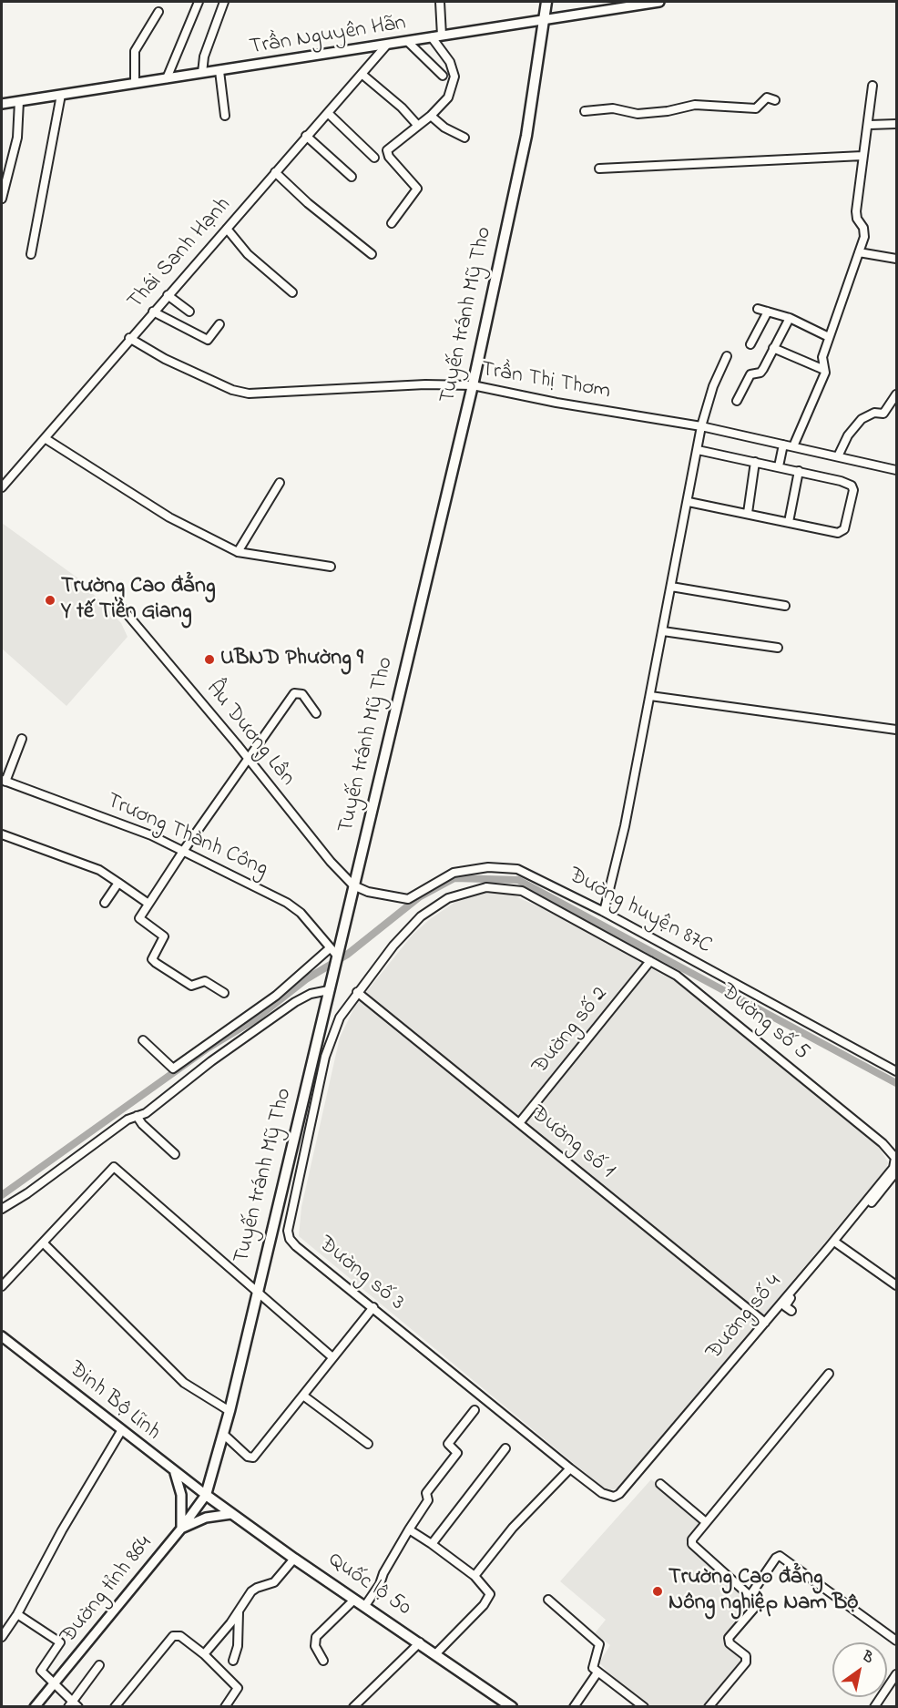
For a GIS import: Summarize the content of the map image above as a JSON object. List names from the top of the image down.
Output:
{
  "streets": {
    "highway": ["Tuyến tránh Mỹ Tho", "Quốc lộ 50"],
    "main road": ["Trần Nguyên Hãn", "Đinh Bộ Lĩnh", "Đường tỉnh 864"],
    "street": [
      "Thái Sanh Hạnh",
      "Trần Thị Thơm",
      "Âu Dương Lân",
      "Trương Thành Công",
      "Đường huyện 87C",
      "Đường số 5",
      "Đường số 2",
      "Đường số 1",
      "Đường số 3",
      "Đường số 4"
    ]
  },
  "crossings": [
    ["Trần Nguyên Hãn", "Thái Sanh Hạnh"],
    ["Trần Nguyên Hãn", "Tuyến tránh Mỹ Tho"],
    ["Thái Sanh Hạnh", "Trần Thị Thơm"],
    ["Tuyến tránh Mỹ Tho", "Trần Thị Thơm"],
    ["Tuyến tránh Mỹ Tho", "Âu Dương Lân"],
    ["Tuyến tránh Mỹ Tho", "Trương Thành Công"],
    ["Tuyến tránh Mỹ Tho", "Đường huyện 87C"],
    ["Tuyến tránh Mỹ Tho", "Đinh Bộ Lĩnh"],
    ["Tuyến tránh Mỹ Tho", "Quốc lộ 50"],
    ["Tuyến tránh Mỹ Tho", "Đường tỉnh 864"],
    ["Âu Dương Lân", "Đường huyện 87C"],
    ["Đường số 5", "Đường số 2"],
    ["Đường số 5", "Đường số 1"],
    ["Đường số 5", "Đường số 3"],
    ["Đường số 5", "Đường số 4"],
    ["Đường số 2", "Đường số 1"],
    ["Đường số 1", "Đường số 3"],
    ["Đường số 1", "Đường số 4"],
    ["Đường số 3", "Đường số 4"],
    ["Đinh Bộ Lĩnh", "Quốc lộ 50"],
    ["Đinh Bộ Lĩnh", "Đường tỉnh 864"],
    ["Quốc lộ 50", "Đường tỉnh 864"]
  ],
  "places": ["Trường Cao đẳng Y tế Tiền Giang", "UBND Phường 9", "Trường Cao đẳng Nông nghiệp Nam Bộ"],
  "north": "top right"
}
